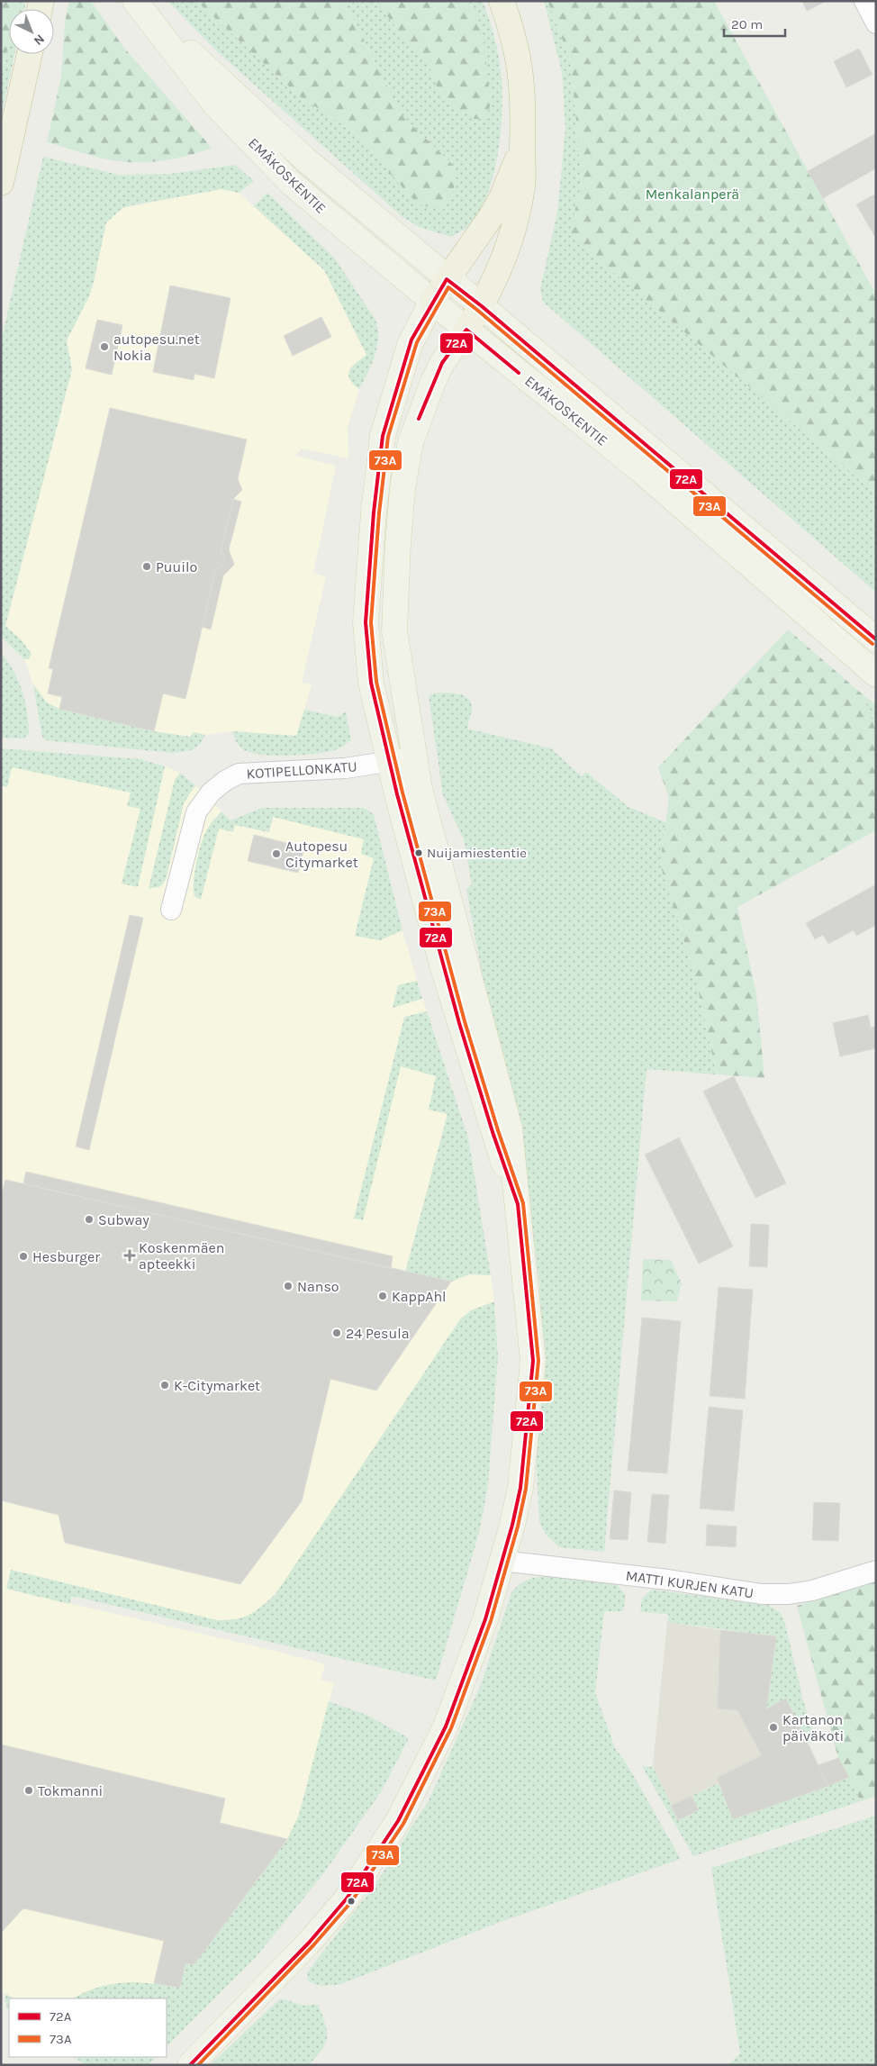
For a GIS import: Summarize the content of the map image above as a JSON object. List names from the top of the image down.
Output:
{
  "streets": {
    "main road": ["EMÄKOSKENTIE"],
    "street": ["KOTIPELLONKATU", "MATTI KURJEN KATU"]
  },
  "parks": ["Menkalanperä"],
  "places": {
    "other": [
      "autopesu.net Nokia",
      "Puuilo",
      "Nuijamiestentie",
      "Autopesu Citymarket",
      "Subway",
      "Hesburger",
      "Nanso",
      "KappAhl",
      "24 Pesula",
      "K-Citymarket",
      "Kartanon päiväkoti",
      "Tokmanni"
    ],
    "health": ["Koskenmäen apteekki"]
  },
  "lines": ["transit line 72A", "transit line 73A"],
  "legend": ["72A", "73A"],
  "scale_bar": "20 m",
  "north": "bottom right"
}
